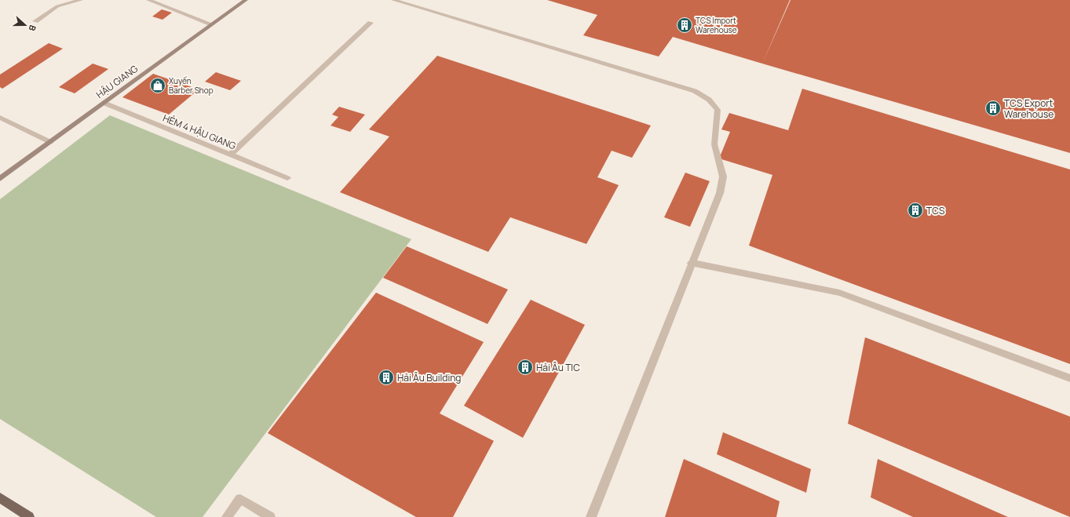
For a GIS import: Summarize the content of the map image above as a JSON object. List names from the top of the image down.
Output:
{
  "streets": {
    "street": ["HẬU GIANG", "HẺM 4 HẬU GIANG"]
  },
  "crossings": [
    ["HẬU GIANG", "HẺM 4 HẬU GIANG"]
  ],
  "places": {
    "building": [
      "TCS Import Warehouse",
      "TCS Export Warehouse",
      "TCS",
      "Hải Âu TIC",
      "Hải Âu Building"
    ],
    "shop": ["Xuyến Barber Shop"]
  },
  "north": "right"
}
